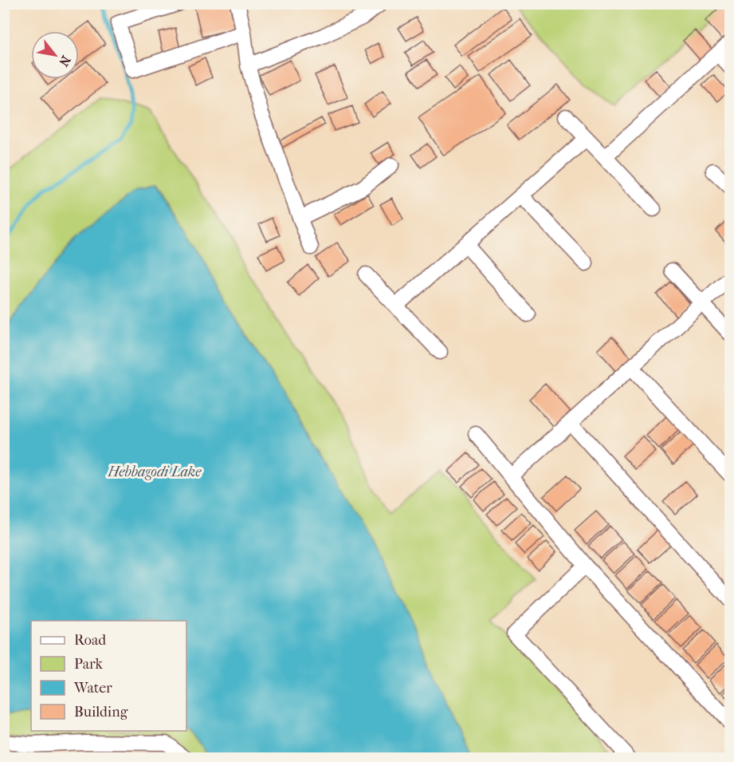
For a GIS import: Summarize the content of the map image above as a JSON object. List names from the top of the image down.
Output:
{
  "water": ["Hebbagodi Lake"],
  "legend": [
    "Road",
    "Park",
    "Water",
    "Building"
  ],
  "north": "bottom right"
}
